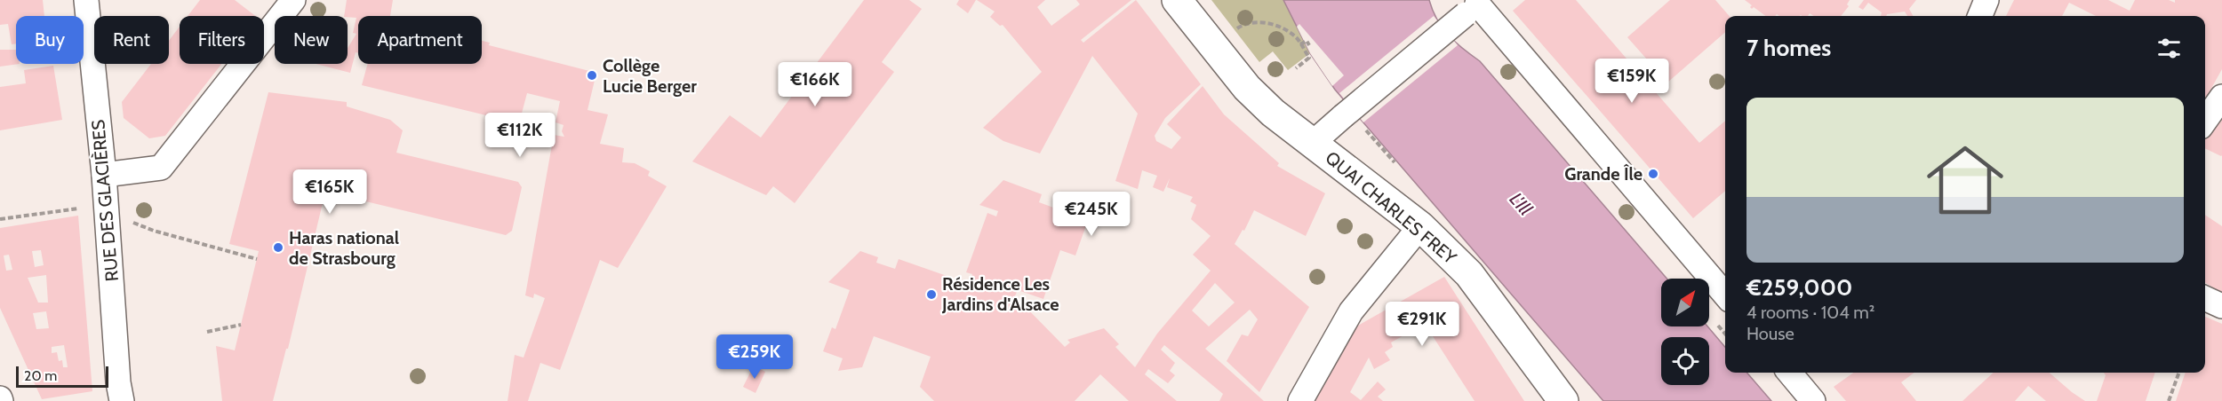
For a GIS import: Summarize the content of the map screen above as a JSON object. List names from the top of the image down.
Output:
{
  "streets": {
    "street": ["RUE DES GLACIÈRES", "QUAI CHARLES FREY"]
  },
  "water": ["L'Ill"],
  "places": [
    "Collège Lucie Berger",
    "Grande Île",
    "Haras national de Strasbourg",
    "Résidence Les Jardins d'Alsace"
  ],
  "scale_bar": "20 m",
  "north": "top right",
  "page": {
    "chip": [
      "Buy",
      "Rent",
      "Filters",
      "New",
      "Apartment"
    ],
    "heading": "7 homes",
    "price": [
      "€159K",
      "€166K",
      "€112K",
      "€165K",
      "€245K",
      "€291K",
      "€259K"
    ],
    "list": [
      {
        "name": "€259,000",
        "note": "4 rooms · 104 m² · House"
      }
    ],
    "scale": "20 m"
  }
}
